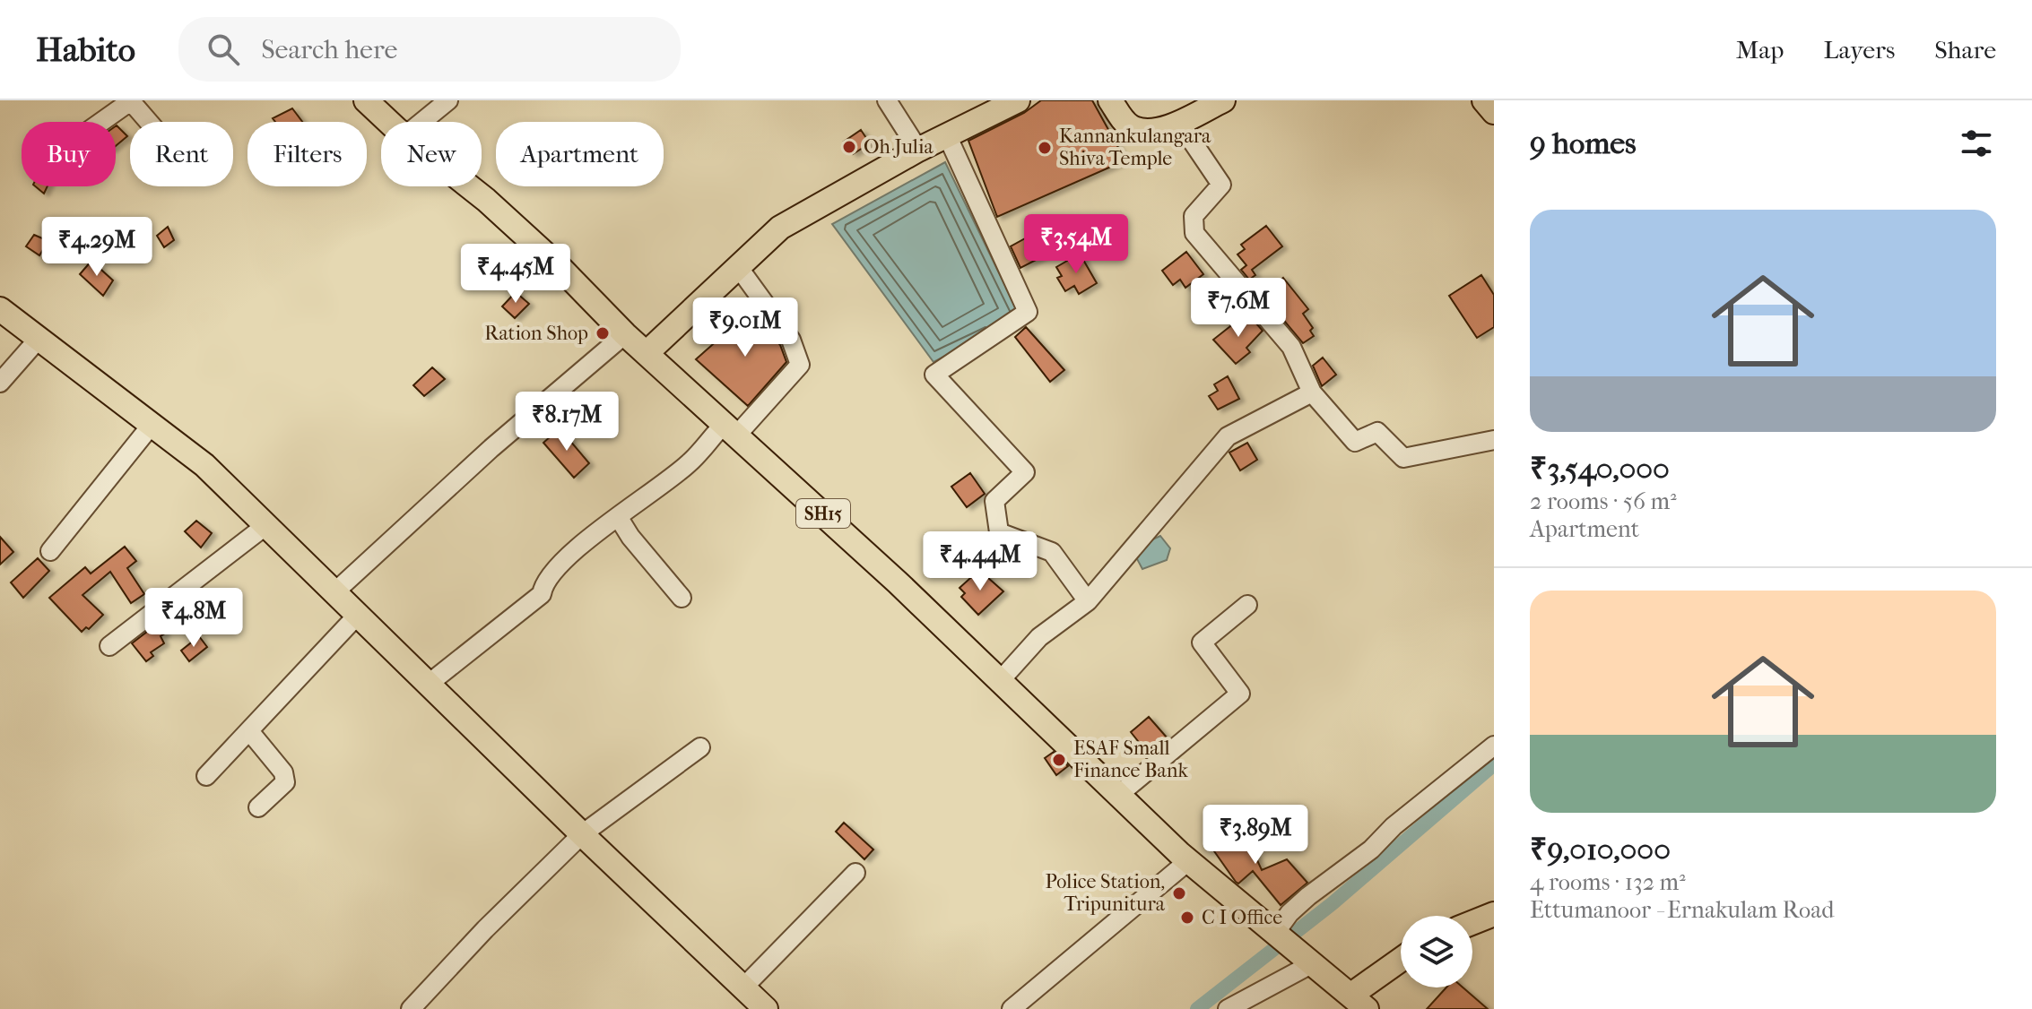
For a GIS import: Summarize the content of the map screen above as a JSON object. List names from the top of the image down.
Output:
{
  "streets": {
    "main road": ["SH15"]
  },
  "places": [
    "Oh Julia",
    "Kannankulangara Shiva Temple",
    "Ration Shop",
    "ESAF Small Finance Bank",
    "Police Station, Tripunitura",
    "C I Office"
  ],
  "page": {
    "header": "Habito",
    "search": "Search here",
    "nav": ["Map", "Layers", "Share"],
    "heading": "9 homes",
    "chip": [
      "Buy",
      "Rent",
      "Filters",
      "New",
      "Apartment"
    ],
    "list": [
      {
        "name": "₹3,540,000",
        "note": "2 rooms · 56 m² · Apartment"
      },
      {
        "name": "₹9,010,000",
        "note": "4 rooms · 132 m² · Ettumanoor - Ernakulam Road"
      }
    ],
    "price": [
      "₹3.54M",
      "₹4.29M",
      "₹4.45M",
      "₹7.6M",
      "₹9.01M",
      "₹8.17M",
      "₹4.44M",
      "₹4.8M",
      "₹3.89M"
    ]
  }
}
